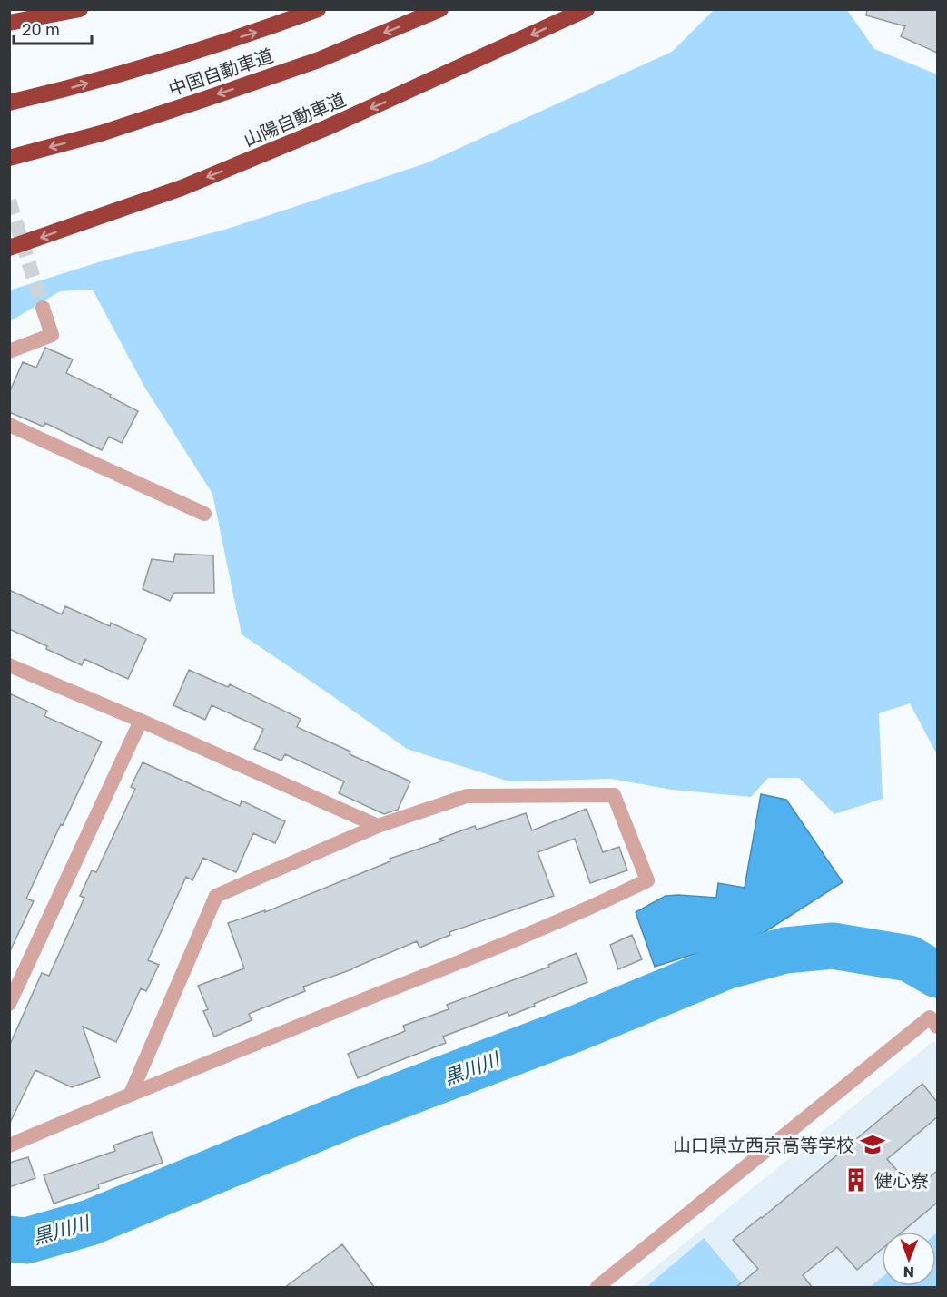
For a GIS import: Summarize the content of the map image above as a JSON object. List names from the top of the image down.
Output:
{
  "streets": {
    "highway": ["中国自動車道", "山陽自動車道"]
  },
  "one_way": ["山陽自動車道"],
  "water": ["黒川川"],
  "places": {
    "school or university": ["山口県立西京高等学校"],
    "building": ["健心寮"]
  },
  "scale_bar": "20 m",
  "north": "bottom"
}
